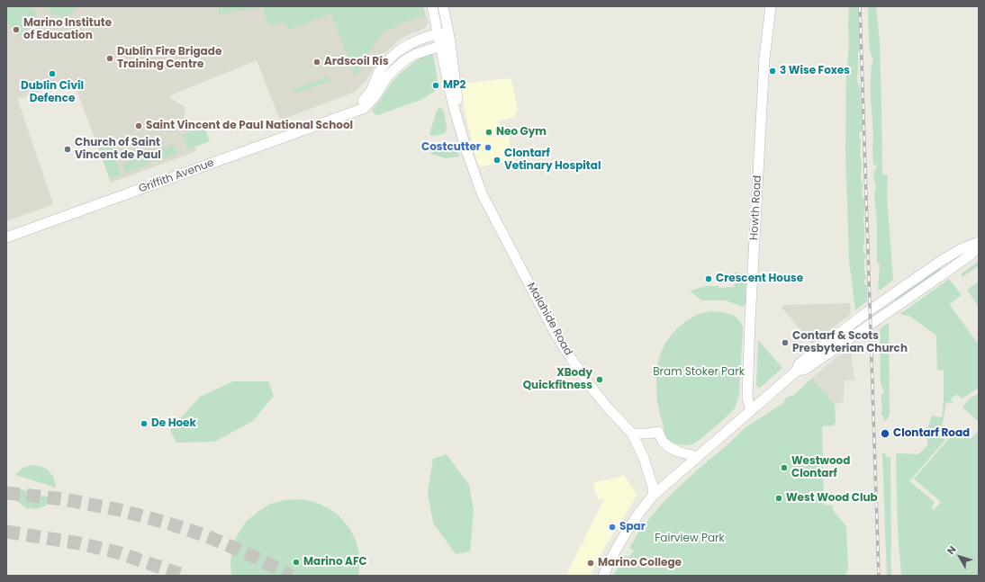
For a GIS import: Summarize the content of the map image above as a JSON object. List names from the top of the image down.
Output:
{
  "streets": {
    "main road": ["Griffith Avenue", "Howth Road", "Malahide Road"]
  },
  "crossings": [
    ["Griffith Avenue", "Malahide Road"]
  ],
  "parks": ["Bram Stoker Park", "Fairview Park"],
  "places": [
    "Marino Institute of Education",
    "Dublin Fire Brigade Training Centre",
    "Ardscoil Rís",
    "3 Wise Foxes",
    "Dublin Civil Defence",
    "MP2",
    "Saint Vincent de Paul National School",
    "Neo Gym",
    "Costcutter",
    "Church of Saint Vincent de Paul",
    "Clontarf Vetinary Hospital",
    "Crescent House",
    "Contarf & Scots Presbyterian Church",
    "XBody Quickfitness",
    "De Hoek",
    "Clontarf Road",
    "Westwood Clontarf",
    "West Wood Club",
    "Spar",
    "Marino AFC",
    "Marino College"
  ],
  "north": "top left"
}
